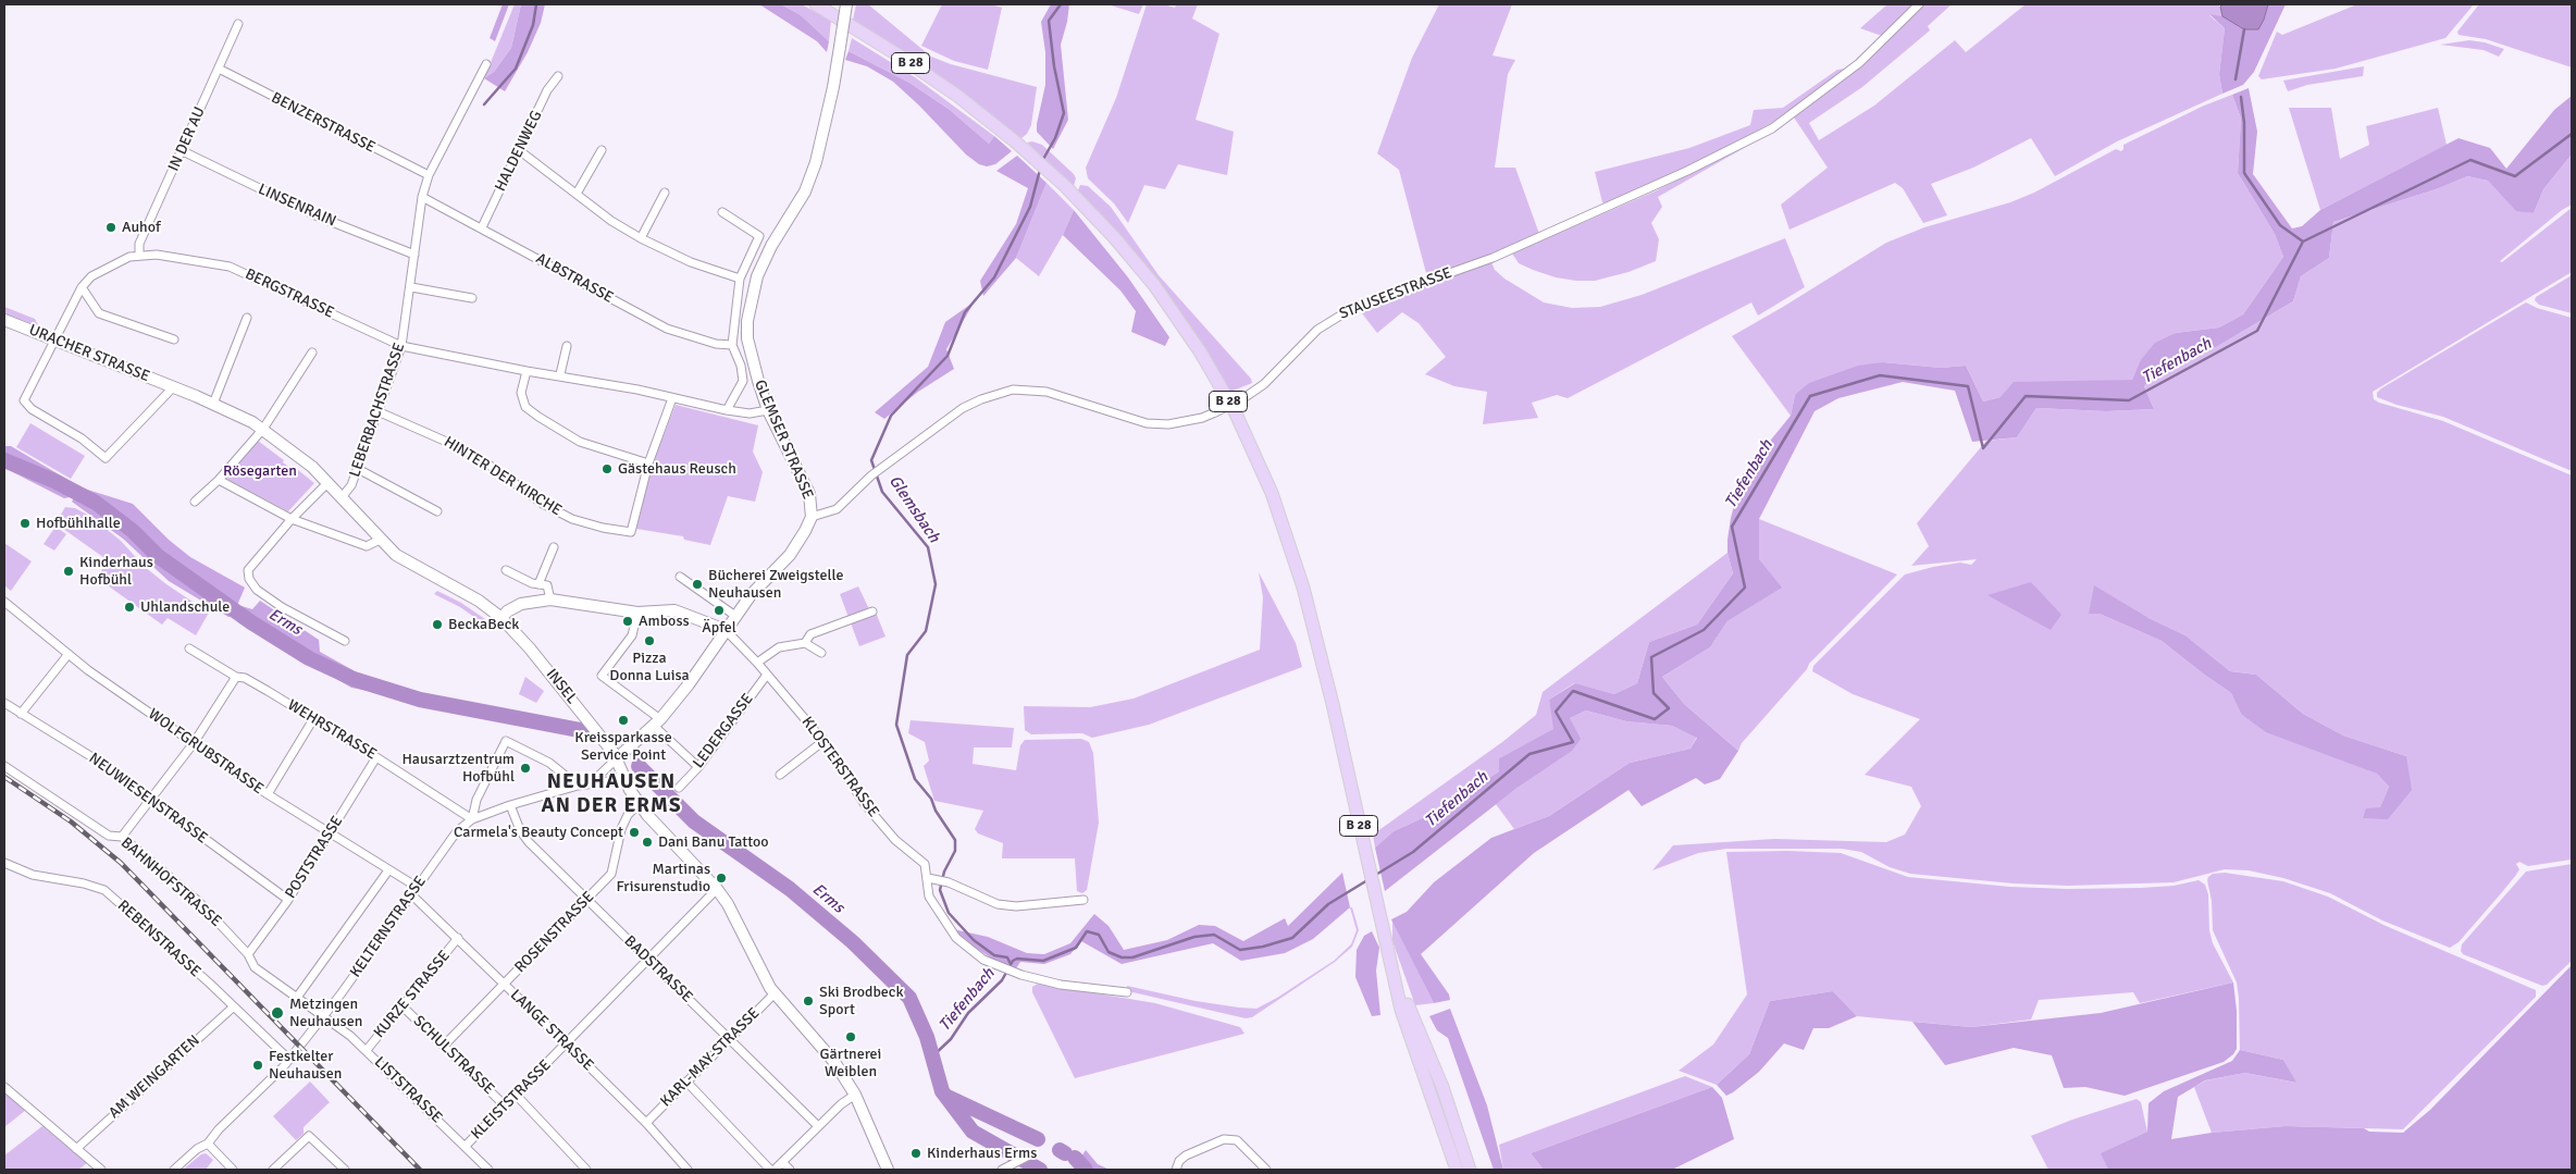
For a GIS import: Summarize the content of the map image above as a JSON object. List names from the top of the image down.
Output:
{
  "streets": {
    "main road": ["B 28"],
    "street": [
      "BENZERSTRASSE",
      "IN DER AU",
      "HALDENWEG",
      "LINSENRAIN",
      "ALBSTRASSE",
      "BERGSTRASSE",
      "STAUSEESTRASSE",
      "URACHER STRASSE",
      "LEBERBACHSTRASSE",
      "GLEMSER STRASSE",
      "HINTER DER KIRCHE",
      "INSEL",
      "WEHRSTRASSE",
      "LEDERGASSE",
      "WOLFGRUBSTRASSE",
      "KLOSTERSTRASSE",
      "NEUWIESENSTRASSE",
      "POSTSTRASSE",
      "BAHNHOFSTRASSE",
      "KELTERNSTRASSE",
      "ROSENSTRASSE",
      "REBENSTRASSE",
      "BADSTRASSE",
      "KURZE STRASSE",
      "LANGE STRASSE",
      "SCHULSTRASSE",
      "KARL-MAY-STRASSE",
      "AM WEINGARTEN",
      "LISTSTRASSE",
      "KLEISTSTRASSE"
    ]
  },
  "crossings": [
    ["BENZERSTRASSE", "IN DER AU"],
    ["BENZERSTRASSE", "LEBERBACHSTRASSE"],
    ["IN DER AU", "LINSENRAIN"],
    ["IN DER AU", "BERGSTRASSE"],
    ["HALDENWEG", "ALBSTRASSE"],
    ["LINSENRAIN", "LEBERBACHSTRASSE"],
    ["ALBSTRASSE", "LEBERBACHSTRASSE"],
    ["BERGSTRASSE", "URACHER STRASSE"],
    ["BERGSTRASSE", "LEBERBACHSTRASSE"],
    ["BERGSTRASSE", "GLEMSER STRASSE"],
    ["STAUSEESTRASSE", "GLEMSER STRASSE"],
    ["URACHER STRASSE", "LEBERBACHSTRASSE"],
    ["URACHER STRASSE", "INSEL"],
    ["LEBERBACHSTRASSE", "HINTER DER KIRCHE"],
    ["GLEMSER STRASSE", "INSEL"],
    ["GLEMSER STRASSE", "KLOSTERSTRASSE"],
    ["INSEL", "KELTERNSTRASSE"],
    ["INSEL", "ROSENSTRASSE"],
    ["INSEL", "KARL-MAY-STRASSE"],
    ["INSEL", "KLEISTSTRASSE"],
    ["WEHRSTRASSE", "POSTSTRASSE"],
    ["WEHRSTRASSE", "KELTERNSTRASSE"],
    ["LEDERGASSE", "KLOSTERSTRASSE"],
    ["WOLFGRUBSTRASSE", "POSTSTRASSE"],
    ["WOLFGRUBSTRASSE", "KELTERNSTRASSE"],
    ["NEUWIESENSTRASSE", "POSTSTRASSE"],
    ["POSTSTRASSE", "BAHNHOFSTRASSE"],
    ["BAHNHOFSTRASSE", "KELTERNSTRASSE"],
    ["BAHNHOFSTRASSE", "LISTSTRASSE"],
    ["KELTERNSTRASSE", "REBENSTRASSE"],
    ["KELTERNSTRASSE", "BADSTRASSE"],
    ["KELTERNSTRASSE", "LANGE STRASSE"],
    ["KELTERNSTRASSE", "LISTSTRASSE"],
    ["ROSENSTRASSE", "BADSTRASSE"],
    ["ROSENSTRASSE", "LANGE STRASSE"],
    ["ROSENSTRASSE", "SCHULSTRASSE"],
    ["REBENSTRASSE", "AM WEINGARTEN"],
    ["BADSTRASSE", "KARL-MAY-STRASSE"],
    ["BADSTRASSE", "KLEISTSTRASSE"],
    ["KURZE STRASSE", "LANGE STRASSE"],
    ["KURZE STRASSE", "SCHULSTRASSE"],
    ["KURZE STRASSE", "LISTSTRASSE"],
    ["LANGE STRASSE", "KARL-MAY-STRASSE"],
    ["LANGE STRASSE", "KLEISTSTRASSE"],
    ["SCHULSTRASSE", "KLEISTSTRASSE"],
    ["LISTSTRASSE", "KLEISTSTRASSE"]
  ],
  "districts": ["NEUHAUSEN AN DER ERMS"],
  "water": ["Tiefenbach", "Glemsbach", "Erms"],
  "parks": ["Rösegarten"],
  "places": [
    "Auhof",
    "Gästehaus Reusch",
    "Hofbühlhalle",
    "Kinderhaus Hofbühl",
    "Bücherei Zweigstelle Neuhausen",
    "Uhlandschule",
    "Äpfel",
    "Amboss",
    "BeckaBeck",
    "Pizza Donna Luisa",
    "Kreissparkasse Service Point",
    "Hausarztzentrum Hofbühl",
    "Carmela's Beauty Concept",
    "Dani Banu Tattoo",
    "Martinas Frisurenstudio",
    "Ski Brodbeck Sport",
    "Metzingen Neuhausen",
    "Gärtnerei Weiblen",
    "Festkelter Neuhausen",
    "Kinderhaus Erms"
  ]
}
